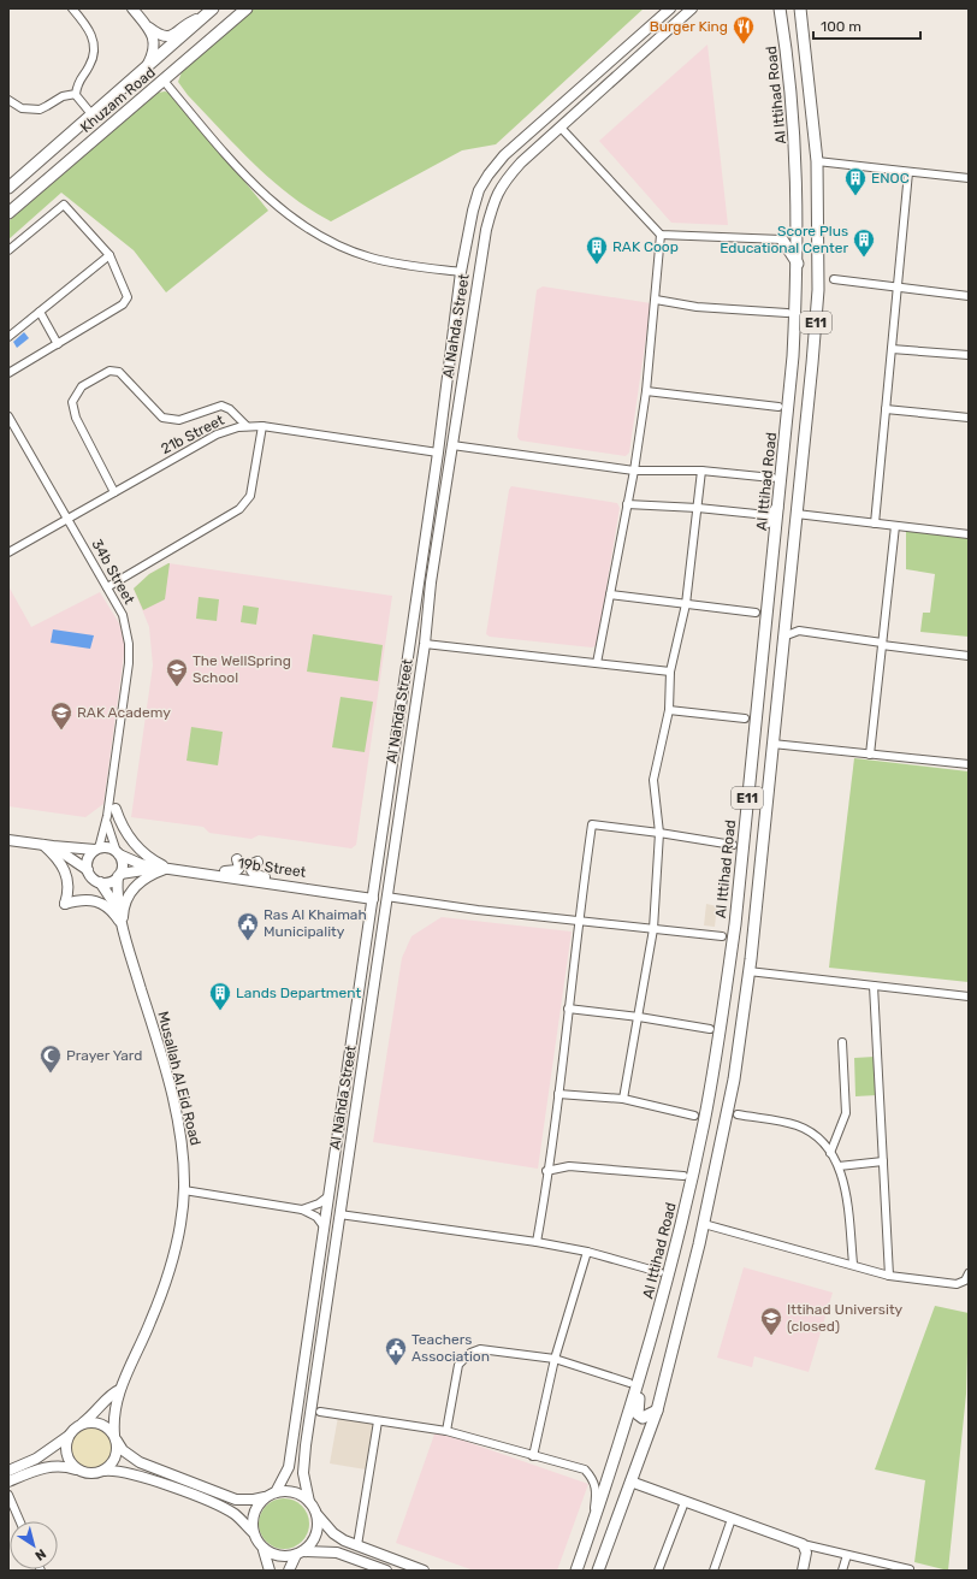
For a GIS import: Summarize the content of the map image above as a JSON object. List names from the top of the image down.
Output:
{
  "streets": {
    "main road": [
      "Al Ittihad Road",
      "Khuzam Road",
      "E11",
      "Al Nahda Street",
      "19b Street",
      "Musallah Al Eid Road"
    ],
    "street": ["21b Street", "34b Street"]
  },
  "crossings": [
    ["Al Nahda Street", "21b Street"],
    ["Al Nahda Street", "19b Street"],
    ["21b Street", "34b Street"],
    ["34b Street", "19b Street"],
    ["34b Street", "Musallah Al Eid Road"],
    ["19b Street", "Musallah Al Eid Road"]
  ],
  "places": {
    "restaurant": ["Burger King"],
    "building": [
      "ENOC",
      "Score Plus Educational Center",
      "RAK Coop",
      "Lands Department"
    ],
    "school or university": ["The WellSpring School", "RAK Academy", "Ittihad University (closed)"],
    "public building": ["Ras Al Khaimah Municipality", "Teachers Association"],
    "mosque": ["Prayer Yard"]
  },
  "scale_bar": "100 m",
  "north": "bottom right"
}
